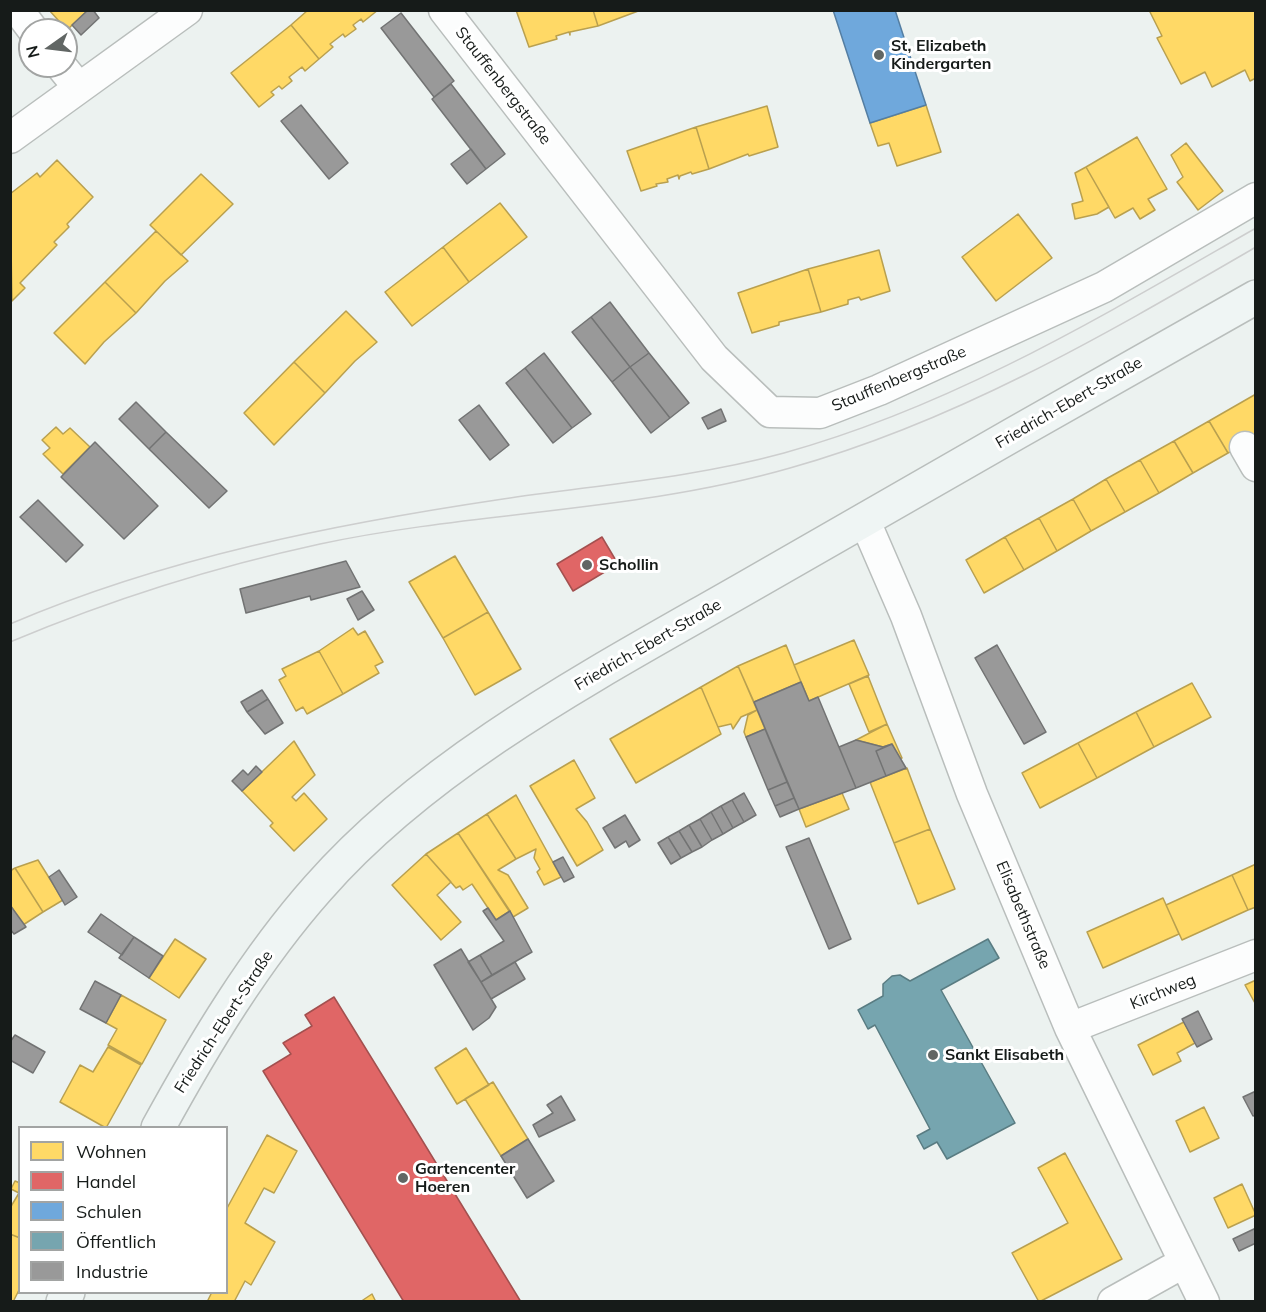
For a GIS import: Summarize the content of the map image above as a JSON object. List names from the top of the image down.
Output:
{
  "streets": {
    "main road": ["Friedrich-Ebert-Straße"],
    "street": ["Stauffenbergstraße", "Elisabethstraße", "Kirchweg"]
  },
  "crossings": [
    ["Friedrich-Ebert-Straße", "Elisabethstraße"],
    ["Elisabethstraße", "Kirchweg"]
  ],
  "places": [
    "St, Elizabeth Kindergarten",
    "Schollin",
    "Sankt Elisabeth",
    "Gartencenter Hoeren"
  ],
  "legend": [
    "Wohnen",
    "Handel",
    "Schulen",
    "Öffentlich",
    "Industrie"
  ],
  "north": "left"
}
